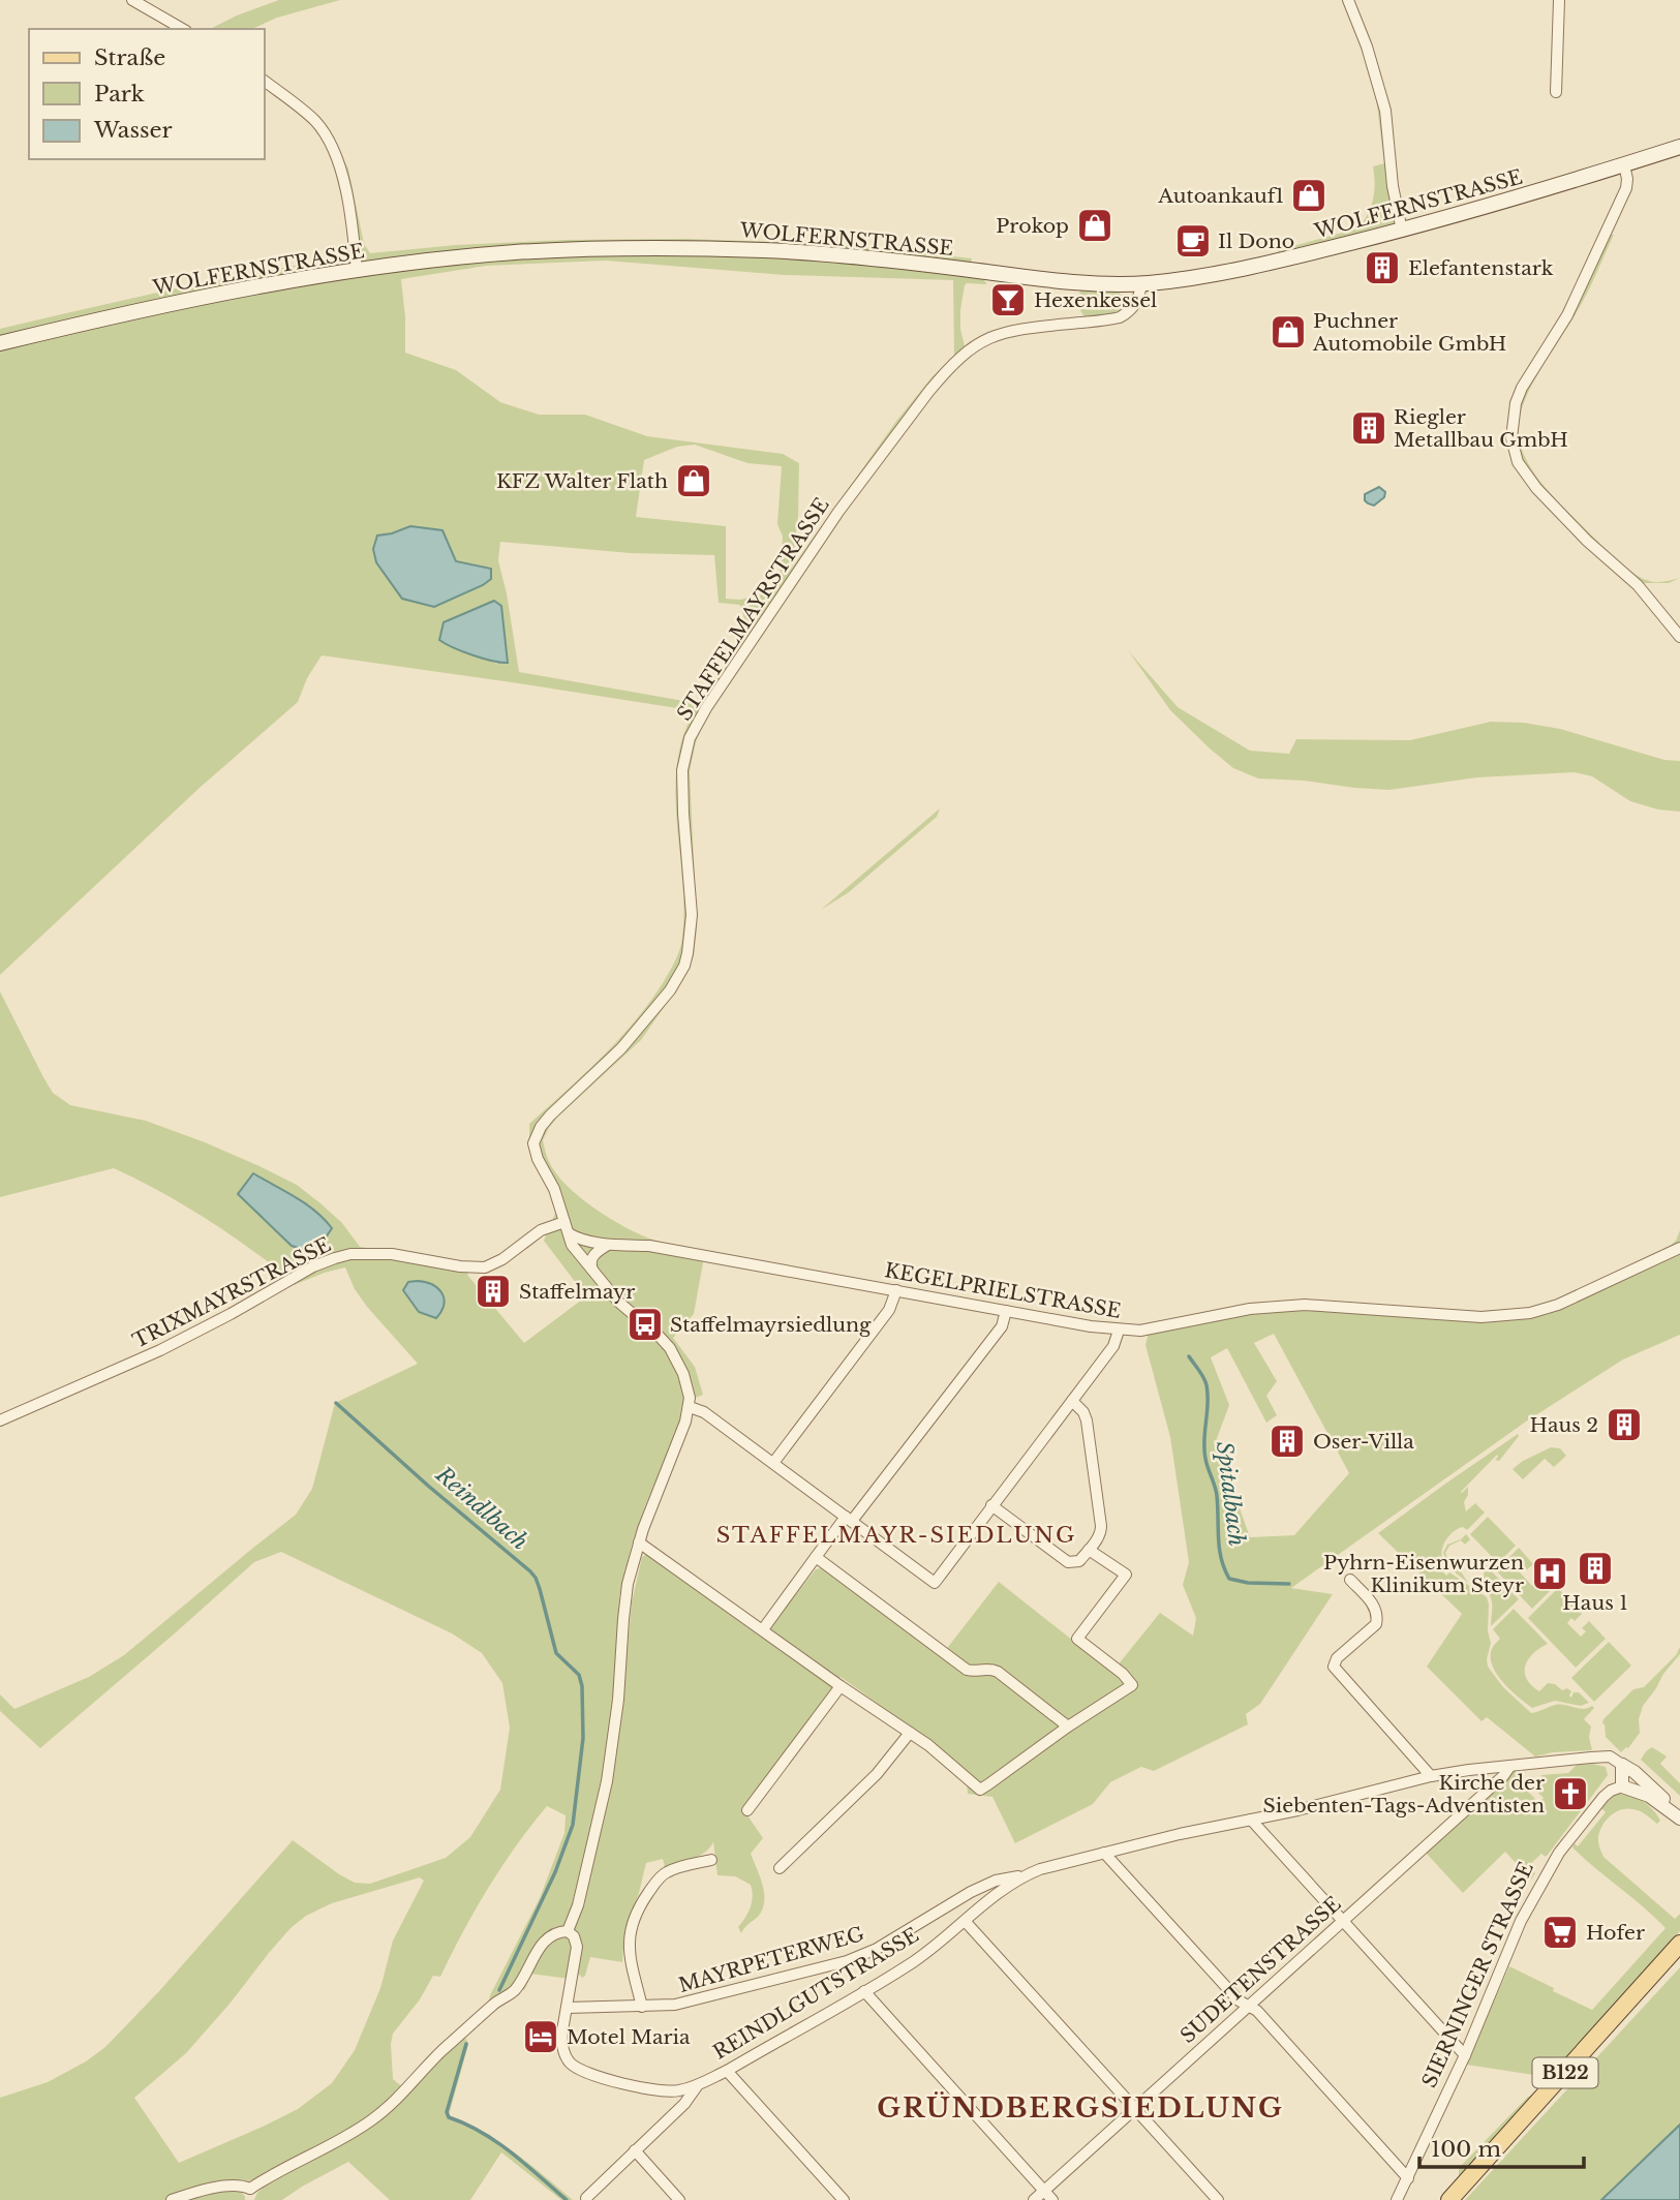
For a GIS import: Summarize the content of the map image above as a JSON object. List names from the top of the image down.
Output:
{
  "streets": {
    "main road": ["WOLFERNSTRASSE", "B122"],
    "street": [
      "STAFFELMAYRSTRASSE",
      "KEGELPRIELSTRASSE",
      "TRIXMAYRSTRASSE",
      "MAYRPETERWEG",
      "SUDETENSTRASSE",
      "SIERNINGER STRASSE",
      "REINDLGUTSTRASSE"
    ]
  },
  "crossings": [
    ["WOLFERNSTRASSE", "STAFFELMAYRSTRASSE"],
    ["STAFFELMAYRSTRASSE", "KEGELPRIELSTRASSE"],
    ["STAFFELMAYRSTRASSE", "TRIXMAYRSTRASSE"],
    ["KEGELPRIELSTRASSE", "TRIXMAYRSTRASSE"],
    ["MAYRPETERWEG", "REINDLGUTSTRASSE"],
    ["SUDETENSTRASSE", "REINDLGUTSTRASSE"],
    ["SIERNINGER STRASSE", "REINDLGUTSTRASSE"]
  ],
  "districts": ["STAFFELMAYR-SIEDLUNG", "GRÜNDBERGSIEDLUNG"],
  "water": ["Spitalbach", "Reindlbach"],
  "places": {
    "shop": [
      "Autoankauf1",
      "Prokop",
      "Puchner Automobile GmbH",
      "KFZ Walter Flath"
    ],
    "cafe": ["Il Dono"],
    "building": [
      "Elefantenstark",
      "Riegler Metallbau GmbH",
      "Staffelmayr",
      "Haus 2",
      "Oser-Villa",
      "Haus 1"
    ],
    "bar": ["Hexenkessel"],
    "bus stop": ["Staffelmayrsiedlung"],
    "hospital": ["Pyhrn-Eisenwurzen Klinikum Steyr"],
    "church": ["Kirche der Siebenten-Tags-Adventisten"],
    "supermarket": ["Hofer"],
    "hotel": ["Motel Maria"]
  },
  "legend": ["Straße", "Park", "Wasser"],
  "scale_bar": "100 m"
}
